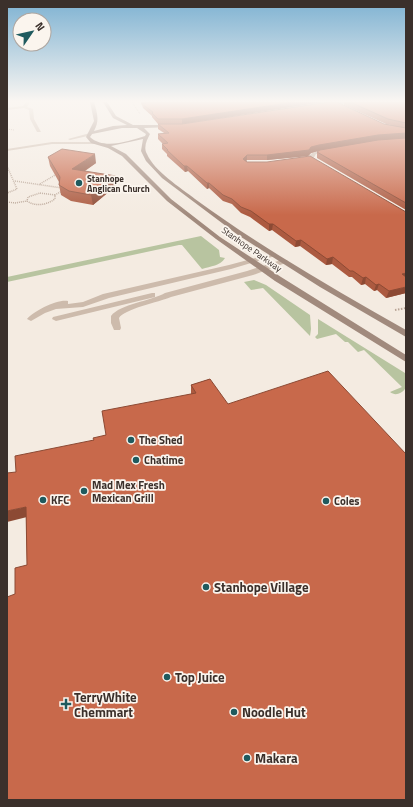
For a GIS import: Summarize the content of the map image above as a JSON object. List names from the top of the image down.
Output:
{
  "streets": {
    "main road": ["Stanhope Parkway"]
  },
  "places": {
    "other": [
      "Stanhope Anglican Church",
      "The Shed",
      "Chatime",
      "Mad Mex Fresh Mexican Grill",
      "KFC",
      "Coles",
      "Stanhope Village",
      "Top Juice",
      "Noodle Hut",
      "Makara"
    ],
    "health": ["TerryWhite Chemmart"]
  },
  "north": "top right"
}
